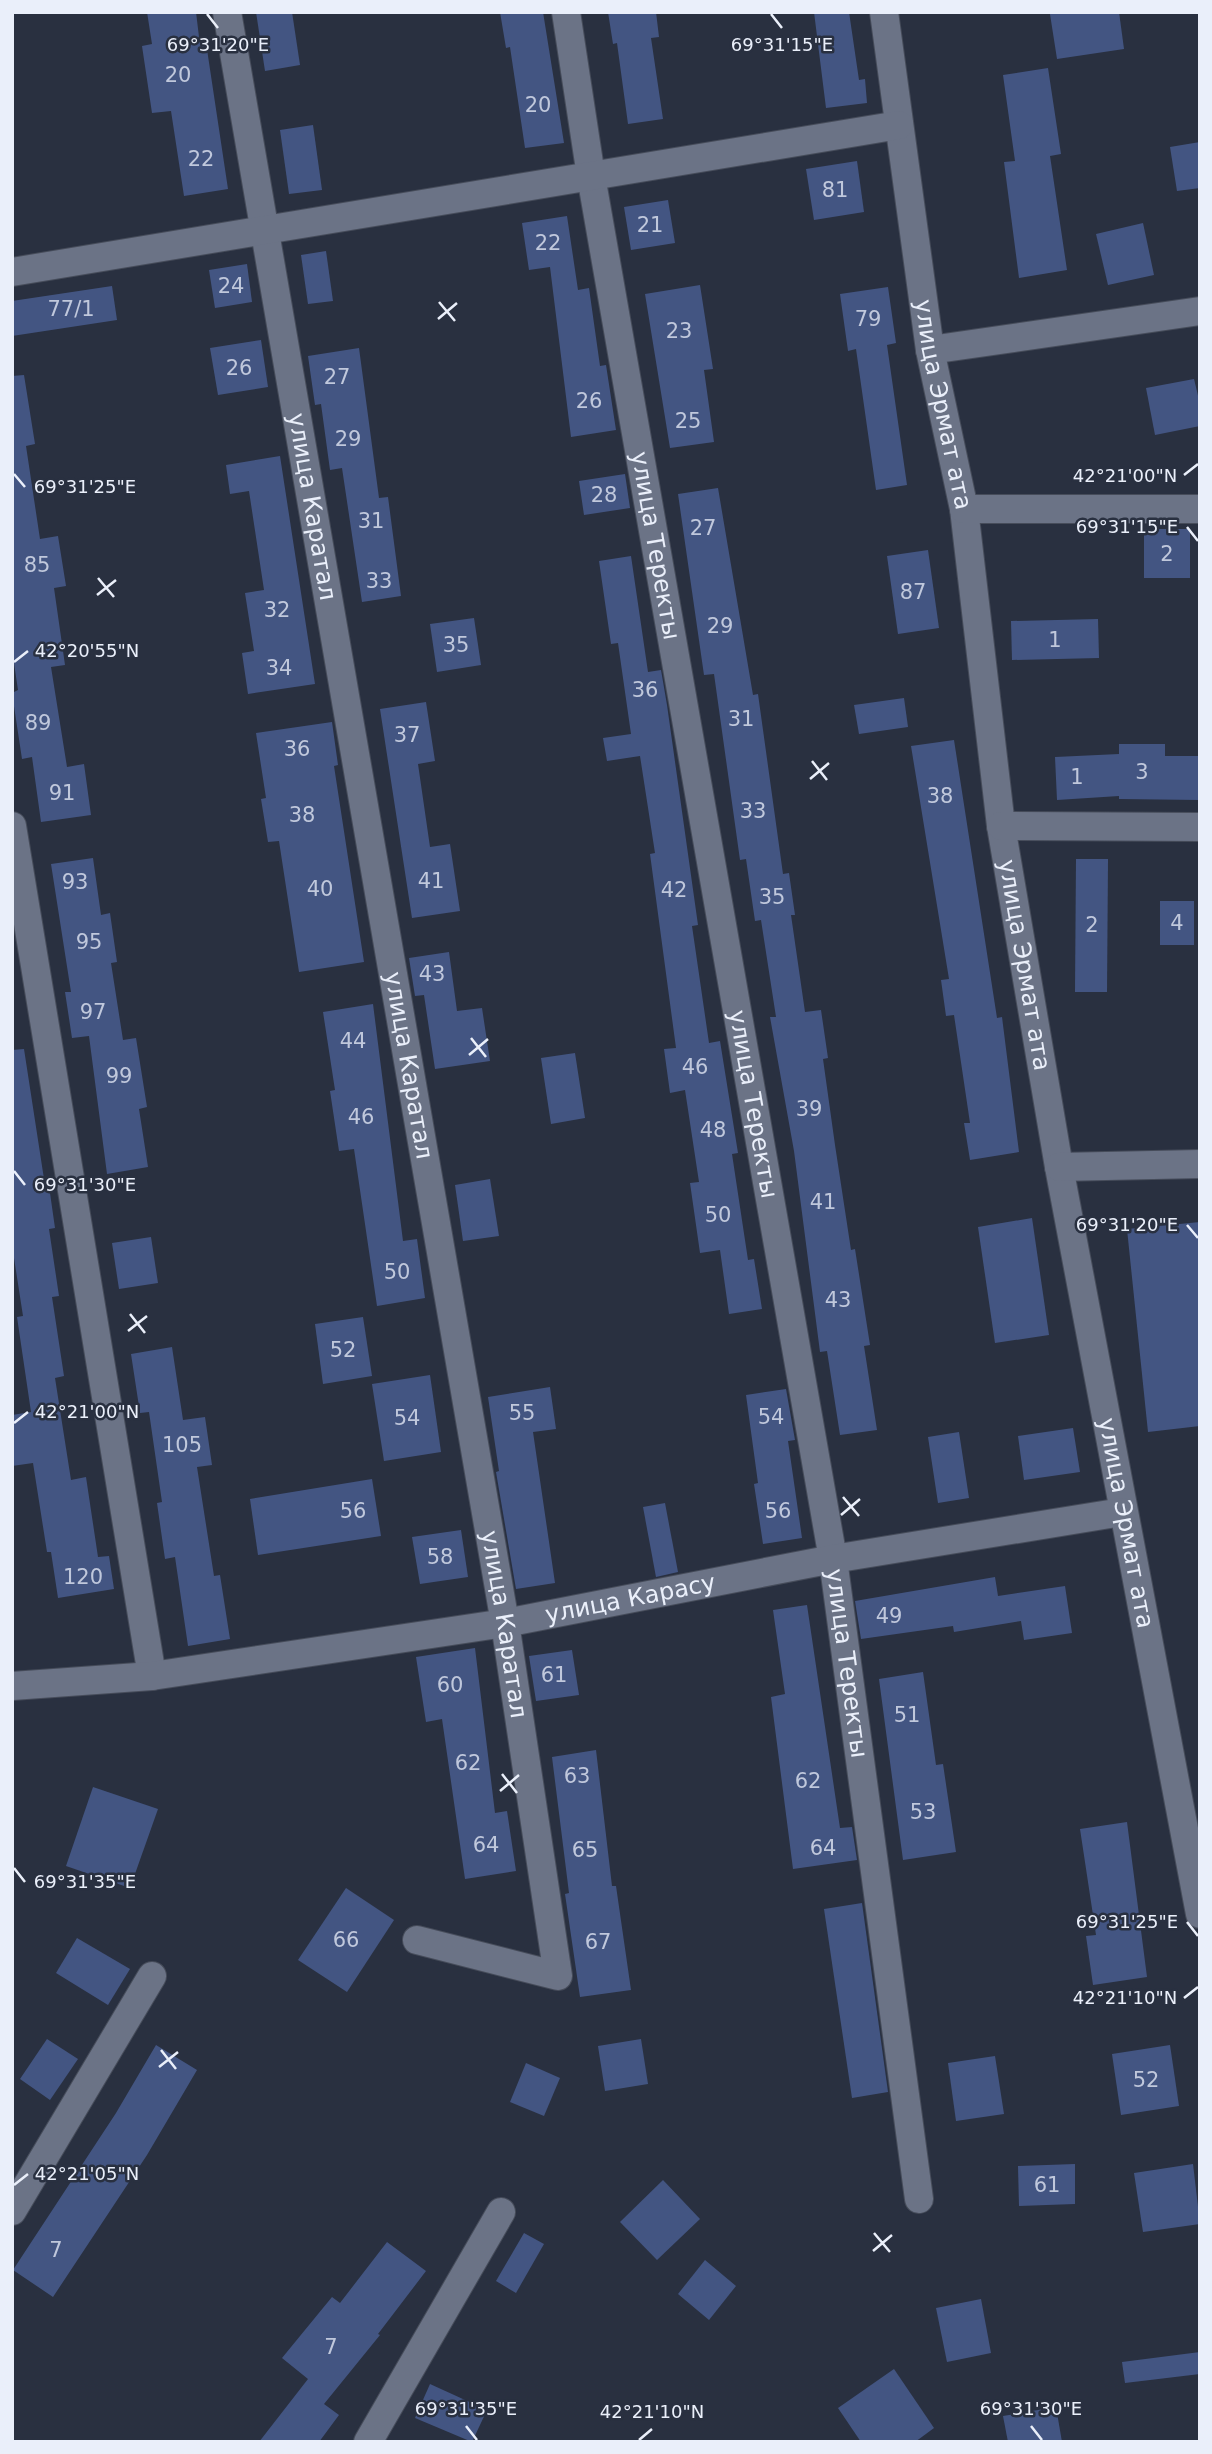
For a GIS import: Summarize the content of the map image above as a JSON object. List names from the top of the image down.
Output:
{
  "streets": {
    "street": [
      "улица Эрмат ата",
      "улица Каратал",
      "улица Теректы",
      "улица Карасу"
    ]
  },
  "crossings": [
    ["улица Эрмат ата", "улица Карасу"],
    ["улица Каратал", "улица Карасу"],
    ["улица Теректы", "улица Карасу"]
  ],
  "house_numbers": [
    "20",
    "20",
    "22",
    "81",
    "21",
    "22",
    "24",
    "77/1",
    "79",
    "23",
    "26",
    "27",
    "26",
    "25",
    "29",
    "28",
    "31",
    "27",
    "2",
    "85",
    "33",
    "87",
    "32",
    "29",
    "1",
    "35",
    "34",
    "36",
    "31",
    "89",
    "37",
    "36",
    "3",
    "1",
    "91",
    "38",
    "33",
    "38",
    "41",
    "93",
    "40",
    "42",
    "35",
    "4",
    "2",
    "95",
    "43",
    "97",
    "44",
    "46",
    "99",
    "39",
    "46",
    "48",
    "41",
    "50",
    "50",
    "43",
    "52",
    "55",
    "54",
    "54",
    "105",
    "56",
    "56",
    "58",
    "120",
    "49",
    "61",
    "60",
    "51",
    "62",
    "63",
    "62",
    "53",
    "64",
    "64",
    "65",
    "66",
    "67",
    "52",
    "61",
    "7",
    "7"
  ],
  "coordinates": [
    "69°31'20\"E",
    "69°31'15\"E",
    "42°21'00\"N",
    "69°31'25\"E",
    "42°20'55\"N",
    "69°31'30\"E",
    "69°31'35\"E",
    "42°21'10\"N",
    "42°21'05\"N"
  ]
}
